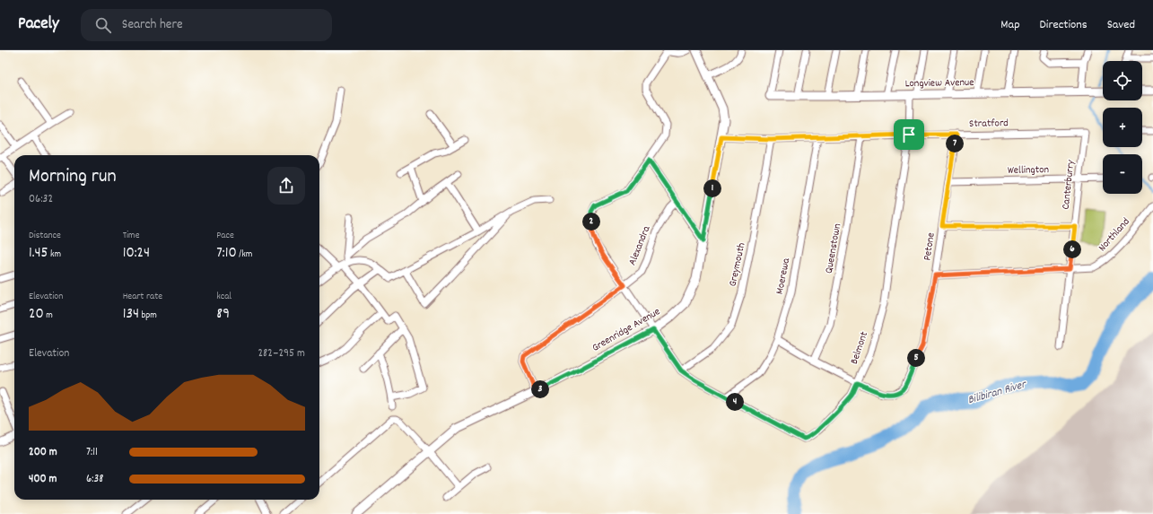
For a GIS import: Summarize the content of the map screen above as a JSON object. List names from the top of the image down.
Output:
{
  "streets": {
    "street": [
      "Longview Avenue",
      "Stratford",
      "Wellington",
      "Canterburry",
      "Northland",
      "Alexandra",
      "Petone",
      "Queenstown",
      "Greymouth",
      "Moerewa",
      "Greenridge Avenue",
      "Belmont"
    ]
  },
  "crossings": [
    ["Longview Avenue", "Belmont"],
    ["Stratford", "Canterburry"],
    ["Stratford", "Petone"],
    ["Stratford", "Queenstown"],
    ["Stratford", "Greymouth"],
    ["Stratford", "Moerewa"],
    ["Stratford", "Greenridge Avenue"],
    ["Stratford", "Belmont"],
    ["Wellington", "Canterburry"],
    ["Wellington", "Petone"],
    ["Canterburry", "Northland"],
    ["Northland", "Petone"],
    ["Alexandra", "Greenridge Avenue"],
    ["Alexandra", "Belmont"],
    ["Petone", "Queenstown"],
    ["Petone", "Moerewa"],
    ["Petone", "Belmont"],
    ["Greymouth", "Belmont"],
    ["Moerewa", "Belmont"],
    ["Greenridge Avenue", "Belmont"]
  ],
  "water": ["Bilibiran River"],
  "page": {
    "header": "Pacely",
    "search": "Search here",
    "nav": ["Map", "Directions", "Saved"],
    "map_buttons": ["+", "−"],
    "pins": [
      "7",
      "1",
      "2",
      "6",
      "5",
      "3",
      "4"
    ],
    "heading": ["Morning run", "06:32"],
    "stats": [
      ["Distance", "1.45 km"],
      ["Time", "10:24"],
      ["Pace", "7:10 /km"],
      ["Elevation", "20 m"],
      ["Heart rate", "134 bpm"],
      ["kcal", "89"]
    ],
    "chart": ["Elevation", "282–295 m"],
    "list": [
      {
        "name": "200 m",
        "note": "7:11"
      },
      {
        "name": "400 m",
        "note": "6:38"
      }
    ]
  }
}
